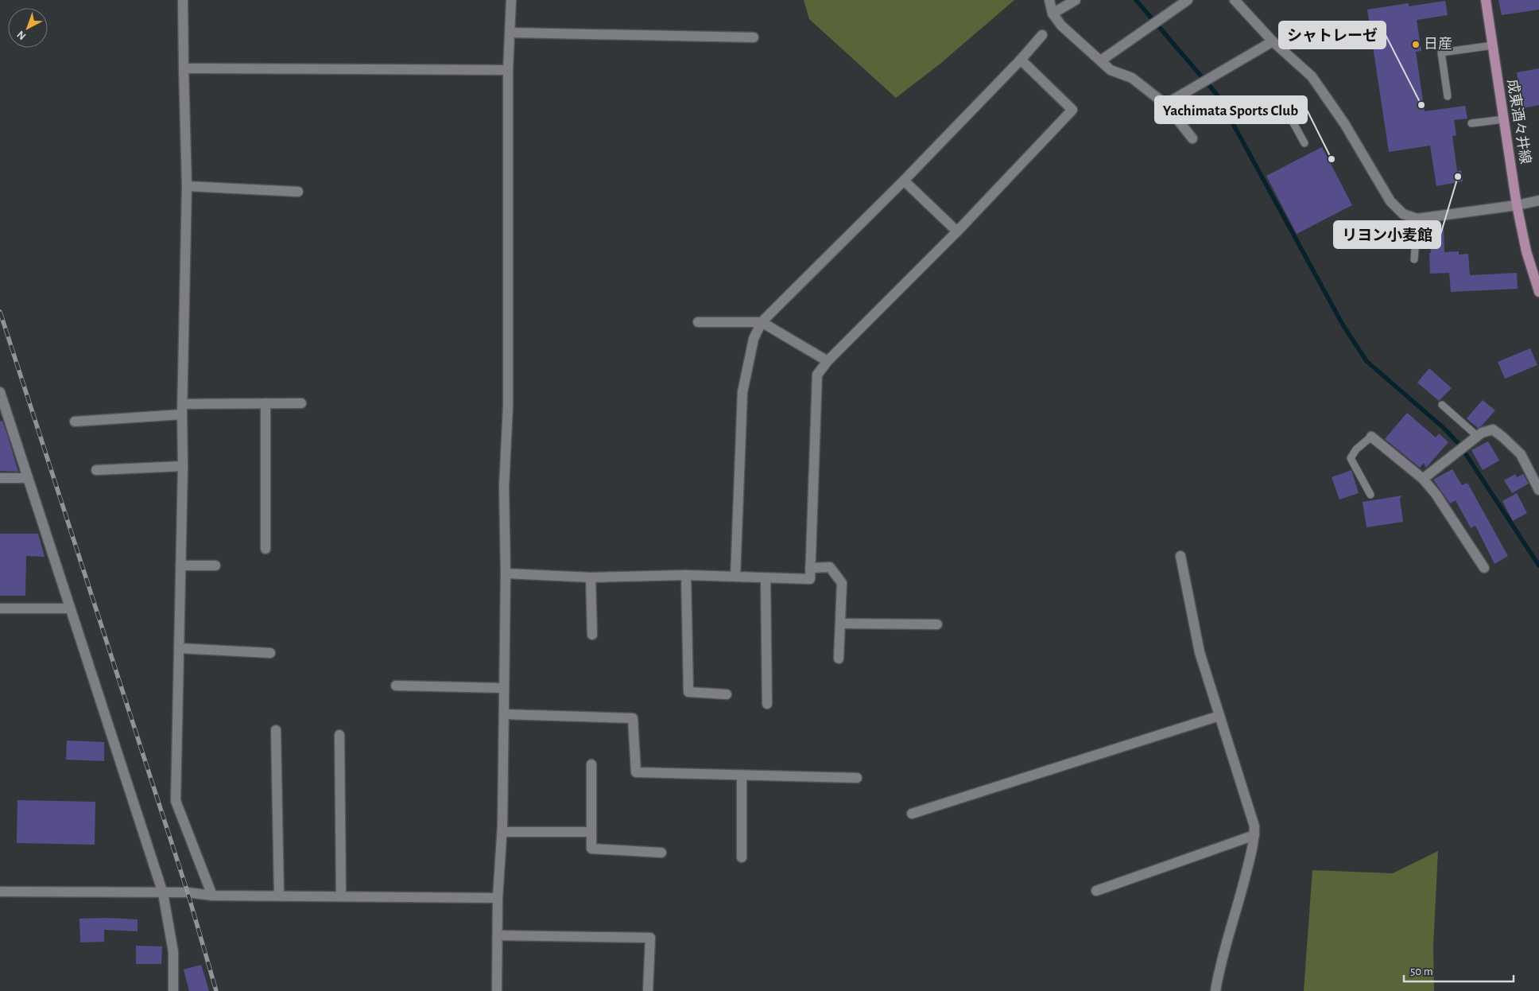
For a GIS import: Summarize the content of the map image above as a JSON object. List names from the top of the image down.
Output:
{
  "streets": {
    "main road": ["成東酒々井線"]
  },
  "places": [
    "日産",
    "シャトレーゼ",
    "Yachimata Sports Club",
    "リヨン小麦館"
  ],
  "scale_bar": "50 m",
  "north": "bottom left"
}
